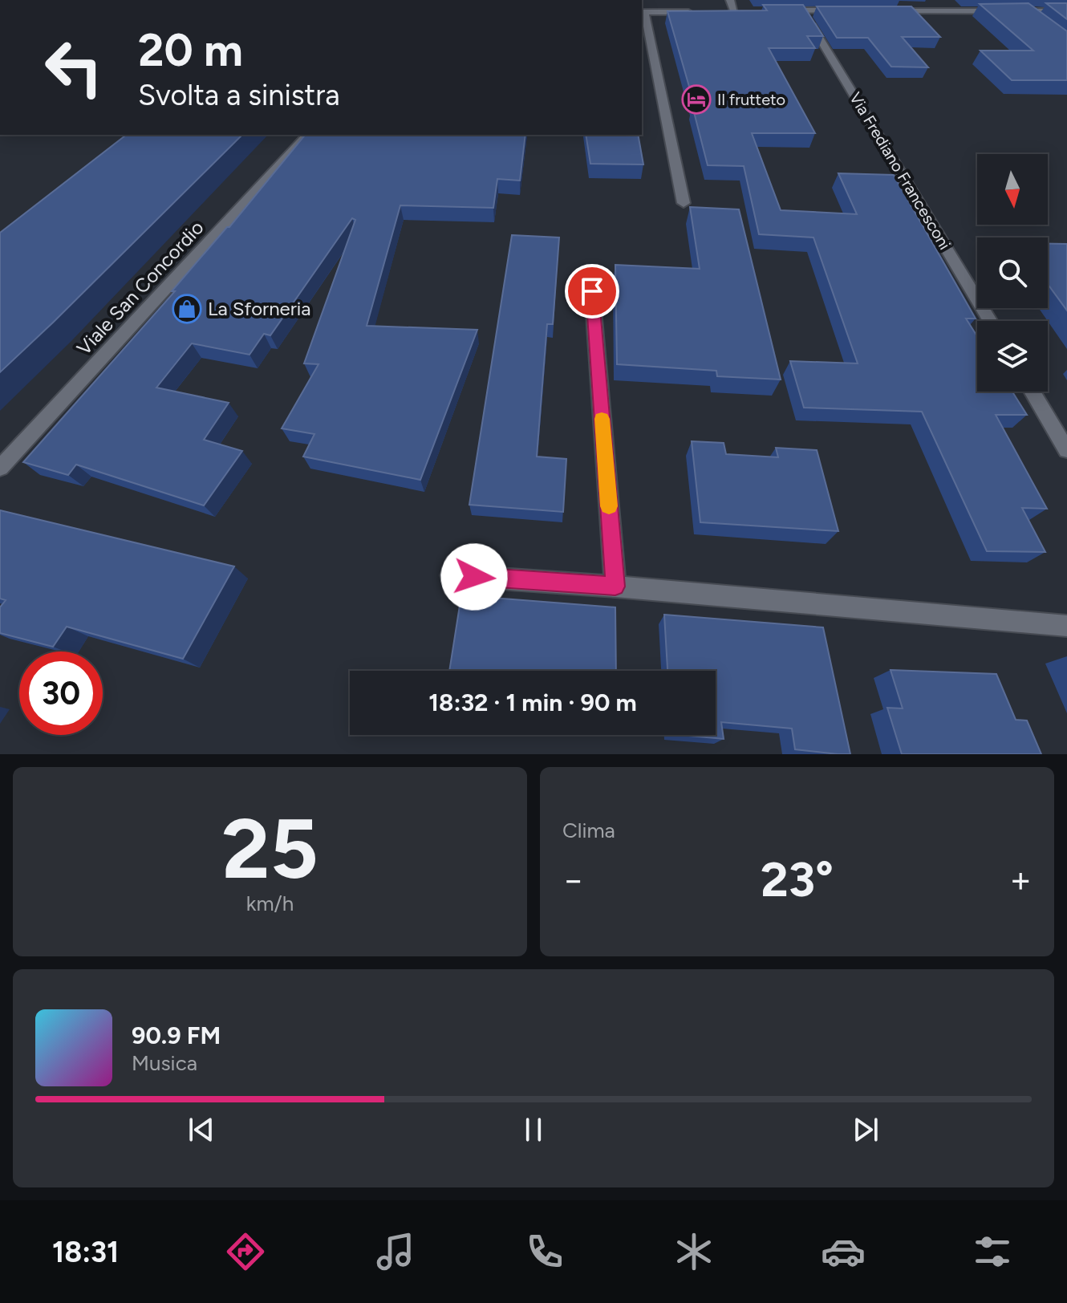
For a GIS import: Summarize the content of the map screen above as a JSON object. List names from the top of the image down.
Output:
{
  "streets": {
    "street": ["Via Frediano Francesconi", "Viale San Concordio"]
  },
  "places": {
    "hotel": ["Il frutteto"],
    "shop": ["La Sforneria"]
  },
  "north": "bottom",
  "page": {
    "turn": ["20 m", "Svolta a sinistra"],
    "limit": "30",
    "trip": "18:32 · 1 min · 90 m",
    "tile": [
      ["25", "km/h"],
      "Clima"
    ],
    "heat": ["−", "23°", "+"],
    "song": ["90.9 FM", "Musica"],
    "tabs": "18:31"
  }
}
